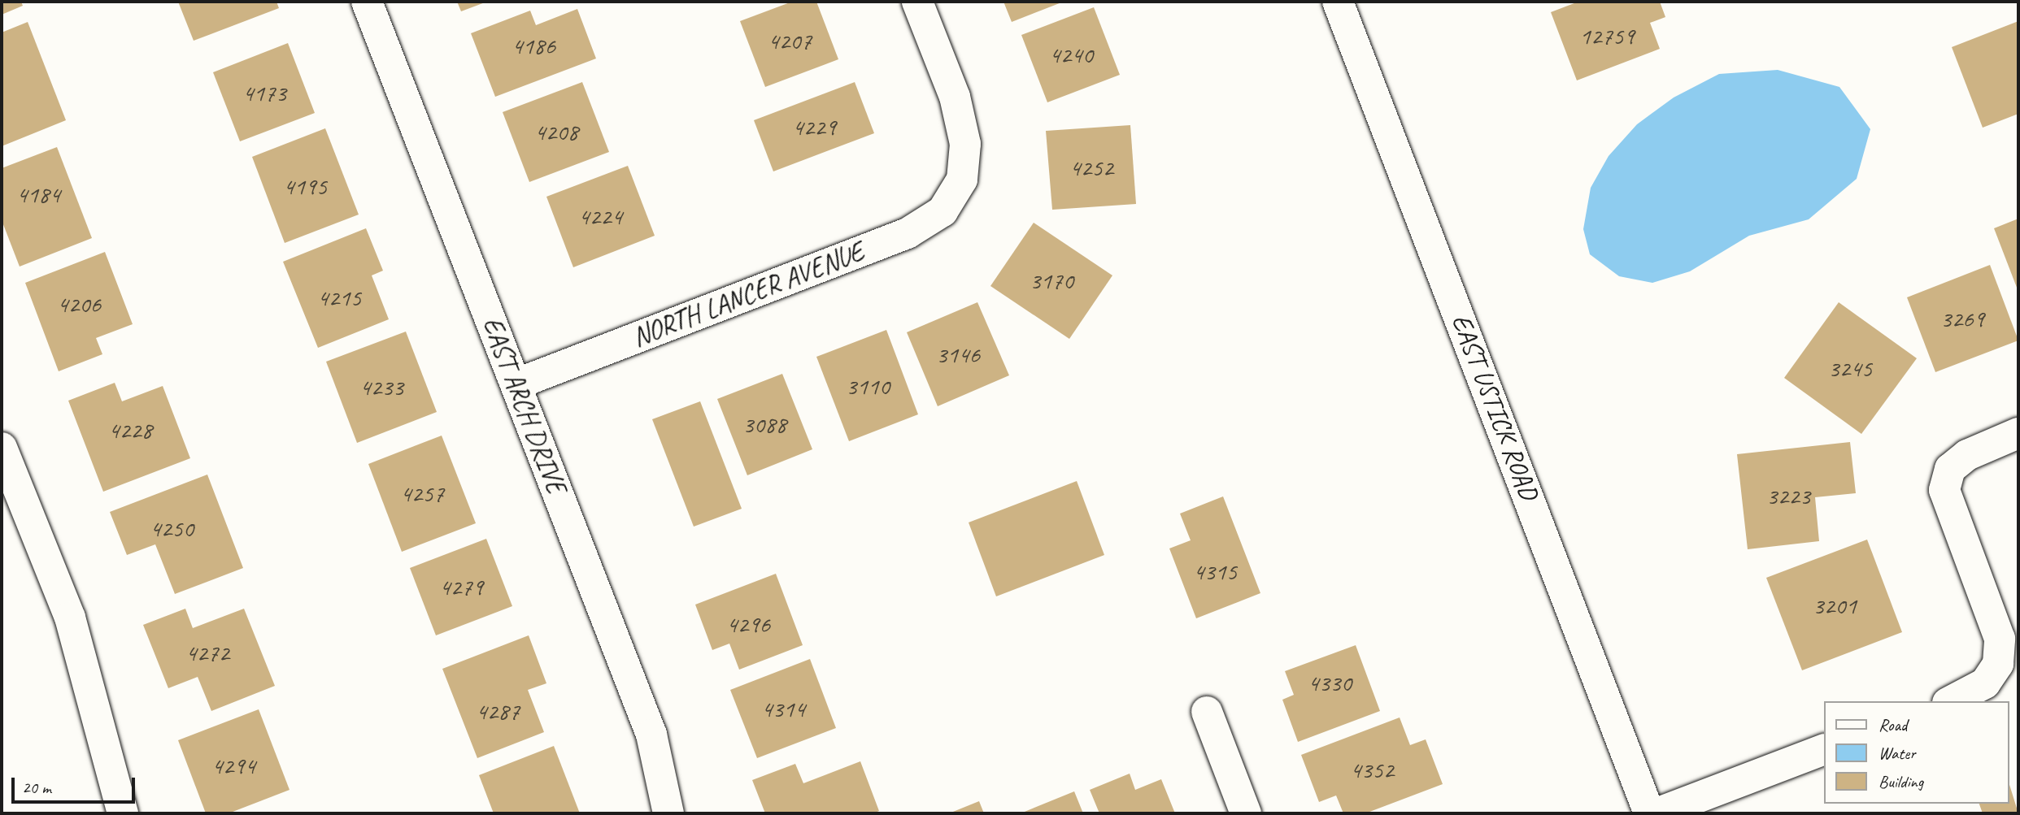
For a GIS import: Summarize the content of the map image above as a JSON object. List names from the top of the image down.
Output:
{
  "streets": {
    "street": ["NORTH LANCER AVENUE", "EAST ARCH DRIVE", "EAST USTICK ROAD"]
  },
  "crossings": [
    ["NORTH LANCER AVENUE", "EAST ARCH DRIVE"]
  ],
  "house_numbers": [
    "12759",
    "4207",
    "4186",
    "4240",
    "4173",
    "4229",
    "4208",
    "4252",
    "4195",
    "4184",
    "4224",
    "3170",
    "4215",
    "4206",
    "3269",
    "3146",
    "3245",
    "3110",
    "4233",
    "3088",
    "4228",
    "4257",
    "3223",
    "4250",
    "4315",
    "4279",
    "3201",
    "4296",
    "4272",
    "4330",
    "4314",
    "4287",
    "4294",
    "4352"
  ],
  "legend": ["Road", "Water", "Building"],
  "scale_bar": "20 m"
}
